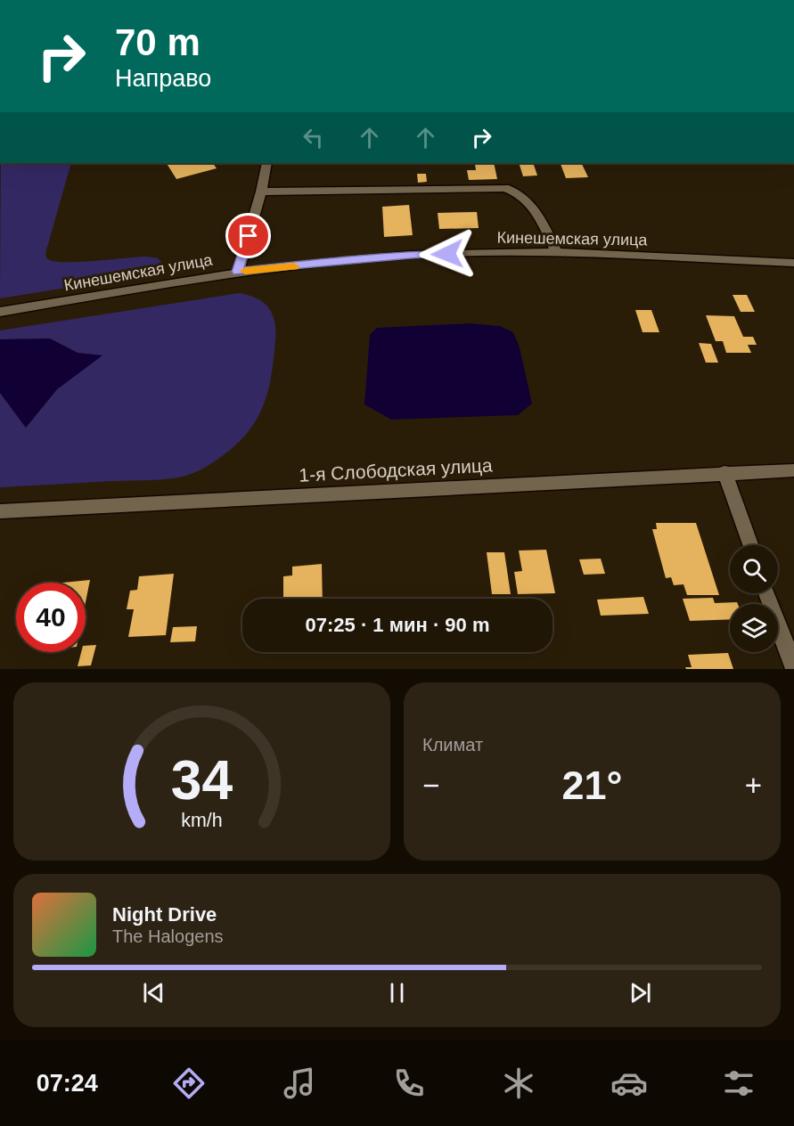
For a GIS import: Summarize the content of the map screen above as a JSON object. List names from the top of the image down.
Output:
{
  "streets": {
    "street": ["Кинешемская улица", "1-я Слободская улица"]
  },
  "page": {
    "turn": ["70 m", "Направо"],
    "limit": "40",
    "trip": "07:25 · 1 мин · 90 m",
    "tile": "Климат",
    "heat": ["−", "21°", "+"],
    "song": ["Night Drive", "The Halogens"],
    "tabs": "07:24",
    "gauge": ["34", "km/h"]
  }
}
